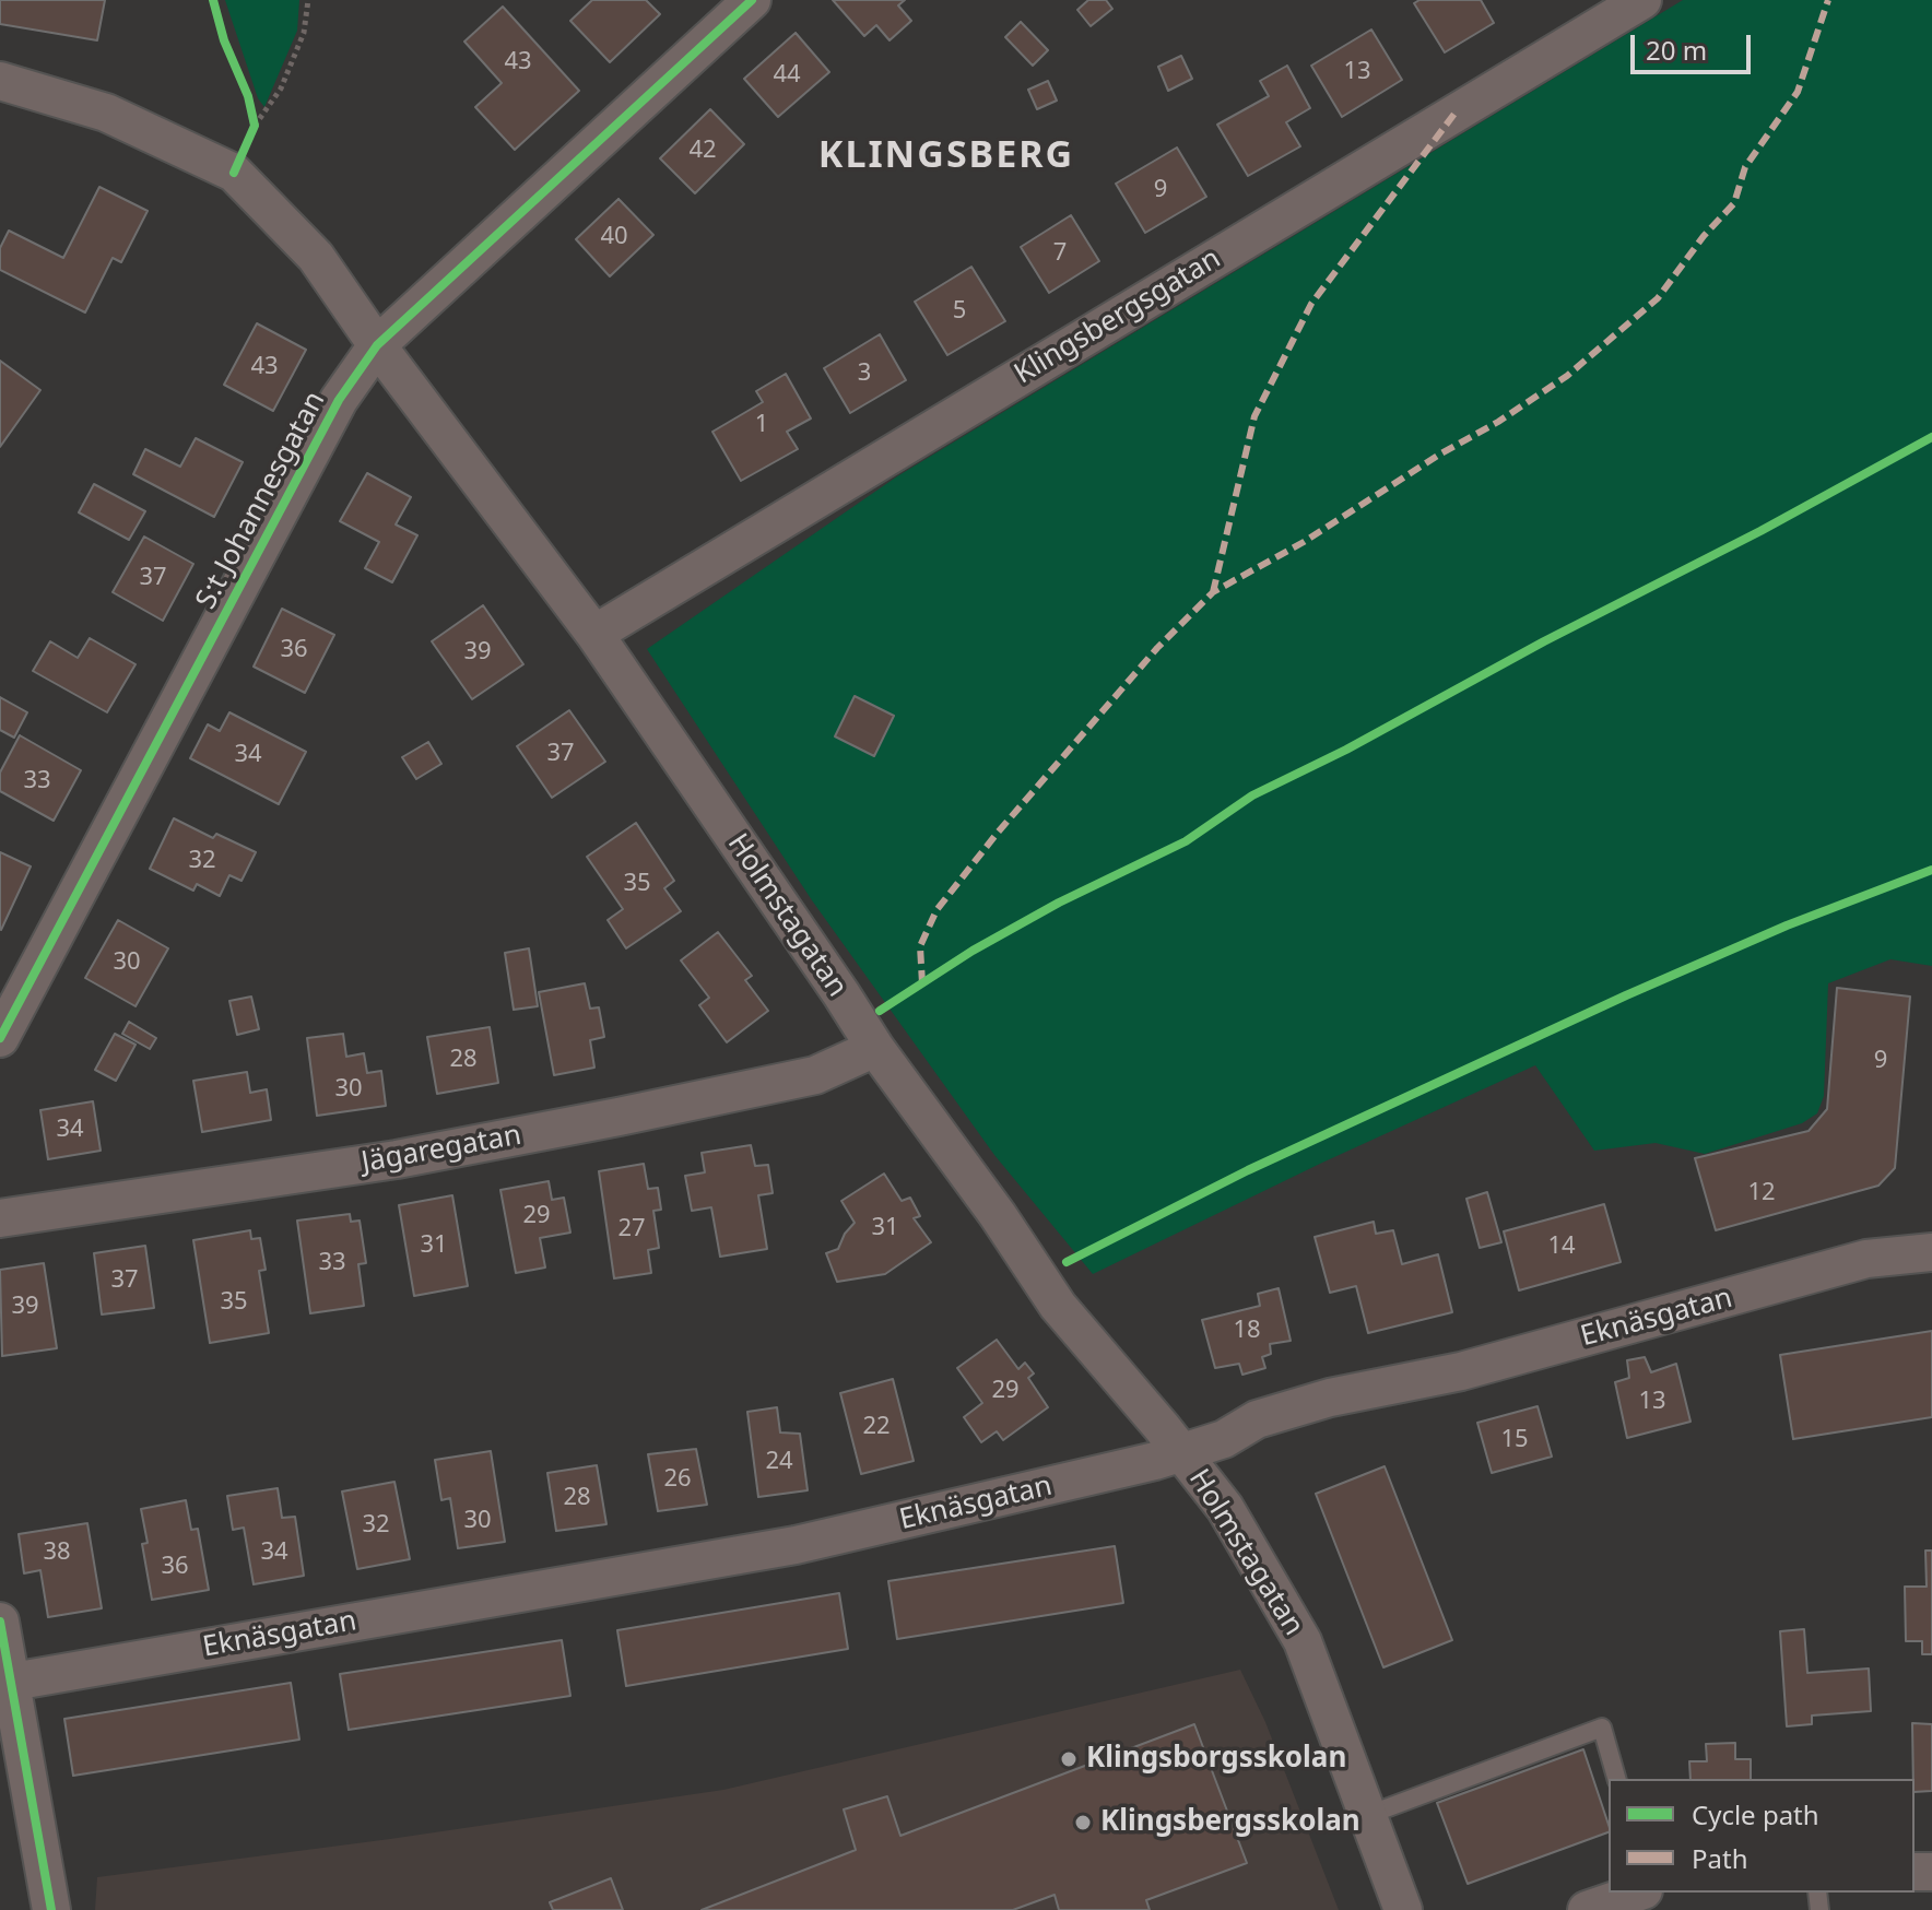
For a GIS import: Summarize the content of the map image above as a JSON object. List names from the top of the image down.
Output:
{
  "streets": {
    "street": [
      "Klingsbergsgatan",
      "S:t Johannesgatan",
      "Holmstagatan",
      "Jägaregatan",
      "Eknäsgatan"
    ]
  },
  "crossings": [
    ["Klingsbergsgatan", "Holmstagatan"],
    ["S:t Johannesgatan", "Holmstagatan"],
    ["Holmstagatan", "Jägaregatan"],
    ["Holmstagatan", "Eknäsgatan"]
  ],
  "districts": ["KLINGSBERG"],
  "places": ["Klingsborgsskolan", "Klingsbergsskolan"],
  "house_numbers": [
    "43",
    "13",
    "44",
    "42",
    "9",
    "40",
    "7",
    "5",
    "43",
    "3",
    "1",
    "37",
    "36",
    "39",
    "37",
    "34",
    "33",
    "32",
    "35",
    "30",
    "28",
    "9",
    "30",
    "34",
    "12",
    "29",
    "31",
    "27",
    "31",
    "14",
    "33",
    "37",
    "35",
    "39",
    "18",
    "29",
    "13",
    "22",
    "15",
    "24",
    "26",
    "28",
    "30",
    "32",
    "38",
    "34",
    "36"
  ],
  "legend": ["Cycle path", "Path"],
  "scale_bar": "20 m"
}
